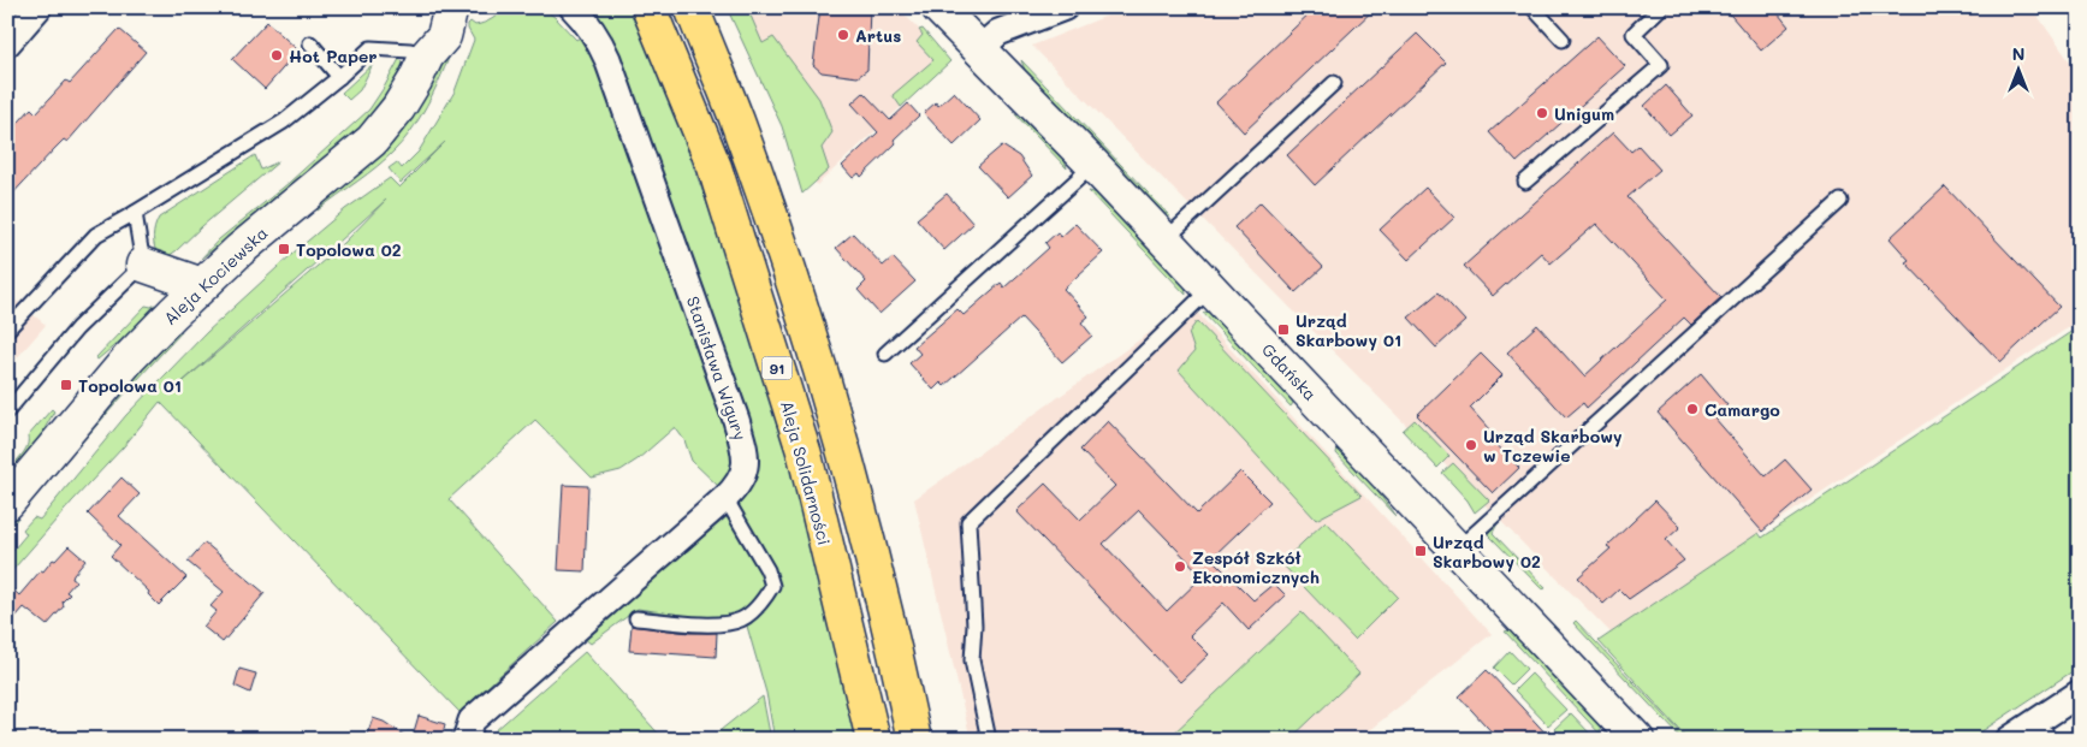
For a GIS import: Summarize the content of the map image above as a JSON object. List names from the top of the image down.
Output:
{
  "streets": {
    "main road": ["91", "Aleja Solidarności"],
    "street": ["Aleja Kociewska", "Stanisława Wigury", "Gdańska"]
  },
  "places": {
    "other": [
      "Artus",
      "Hot Paper",
      "Unigum",
      "Camargo",
      "Urząd Skarbowy w Tczewie",
      "Zespół Szkół Ekonomicznych"
    ],
    "transit": [
      "Topolowa 02",
      "Urząd Skarbowy 01",
      "Topolowa 01",
      "Urząd Skarbowy 02"
    ]
  },
  "north": "top"
}
